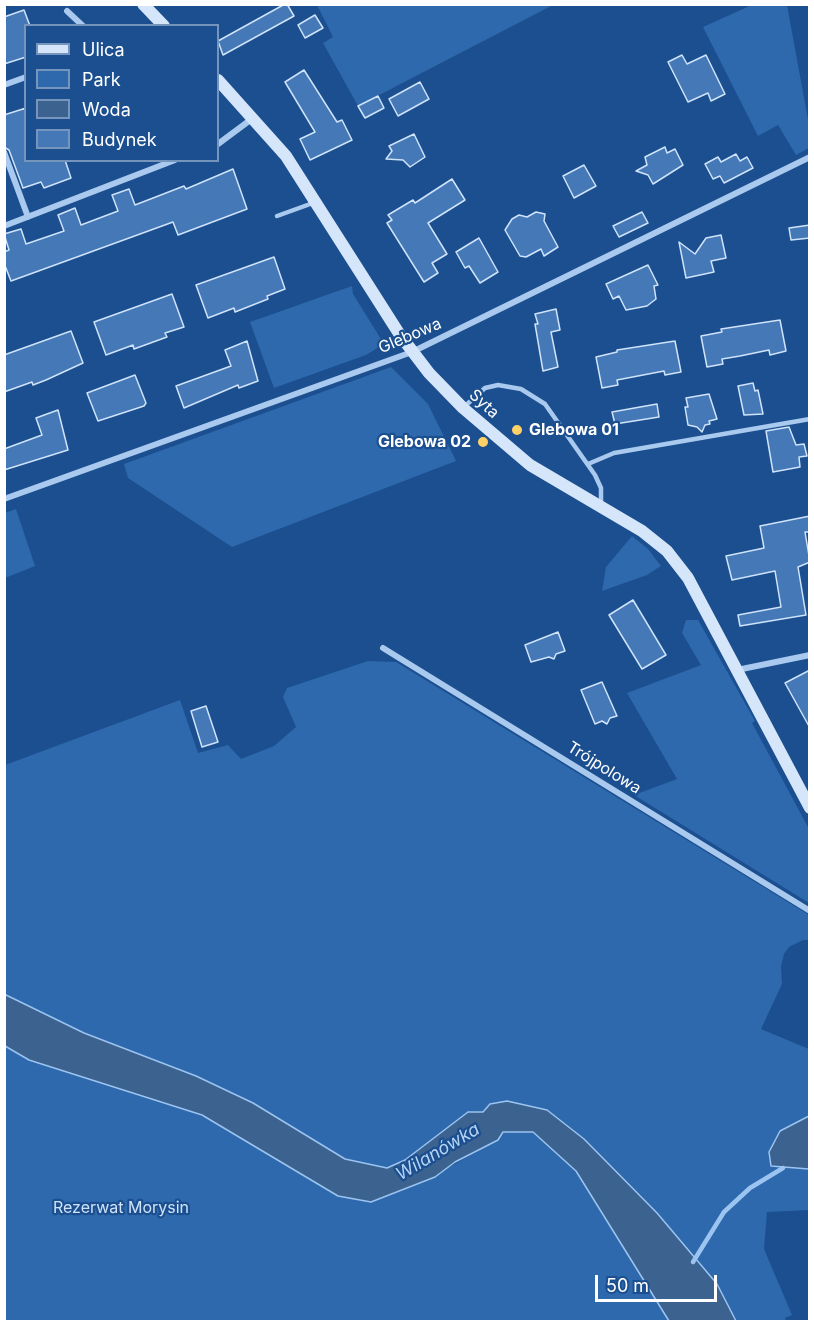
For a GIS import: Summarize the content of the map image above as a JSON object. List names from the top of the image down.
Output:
{
  "streets": {
    "street": ["Glebowa", "Syta", "Trójpolowa"]
  },
  "crossings": [
    ["Glebowa", "Syta"]
  ],
  "water": ["Wilanówka"],
  "parks": ["Rezerwat Morysin"],
  "places": ["Glebowa 01", "Glebowa 02"],
  "legend": [
    "Ulica",
    "Park",
    "Woda",
    "Budynek"
  ],
  "scale_bar": "50 m"
}
